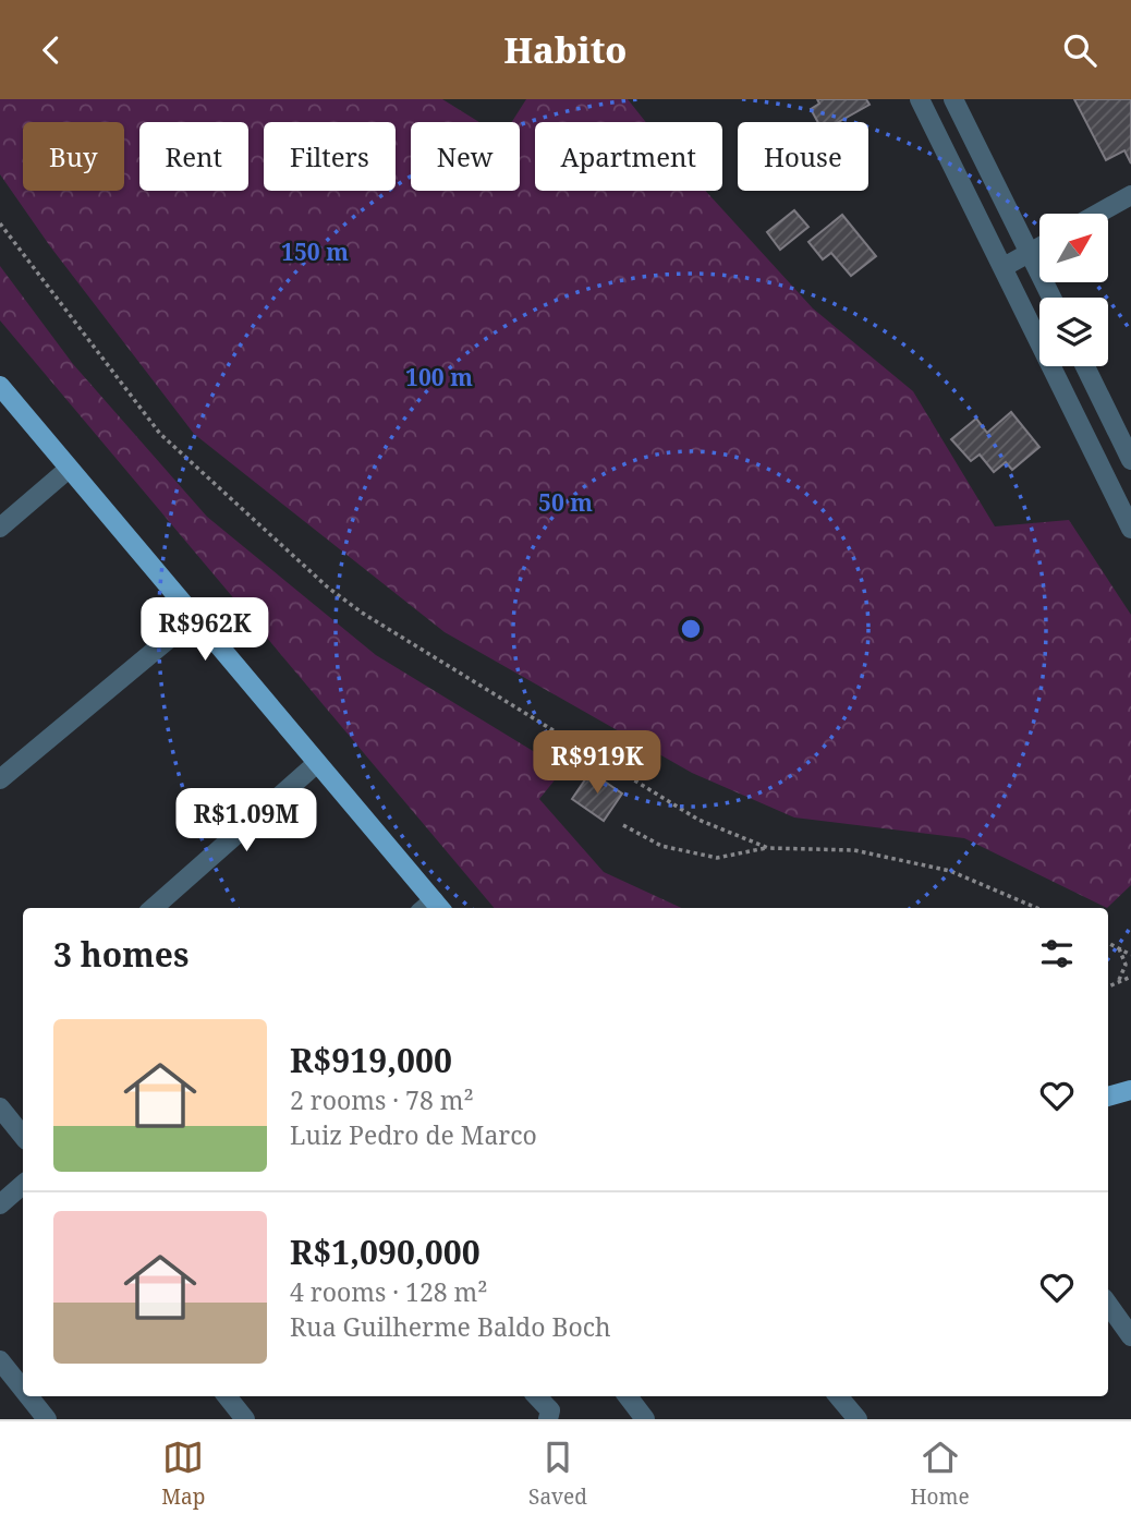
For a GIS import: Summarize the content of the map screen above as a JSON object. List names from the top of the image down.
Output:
{
  "north": "top right",
  "page": {
    "header": "Habito",
    "chip": [
      "Buy",
      "Rent",
      "Filters",
      "New",
      "Apartment",
      "House"
    ],
    "price": ["R$962K", "R$919K", "R$1.09M"],
    "heading": "3 homes",
    "list": [
      {
        "name": "R$919,000",
        "note": "2 rooms · 78 m² · Luiz Pedro de Marco"
      },
      {
        "name": "R$1,090,000",
        "note": "4 rooms · 128 m² · Rua Guilherme Baldo Boch"
      }
    ],
    "tabs": ["Map", "Saved", "Home"]
  },
  "rings": ["150 m", "100 m", "50 m"]
}
